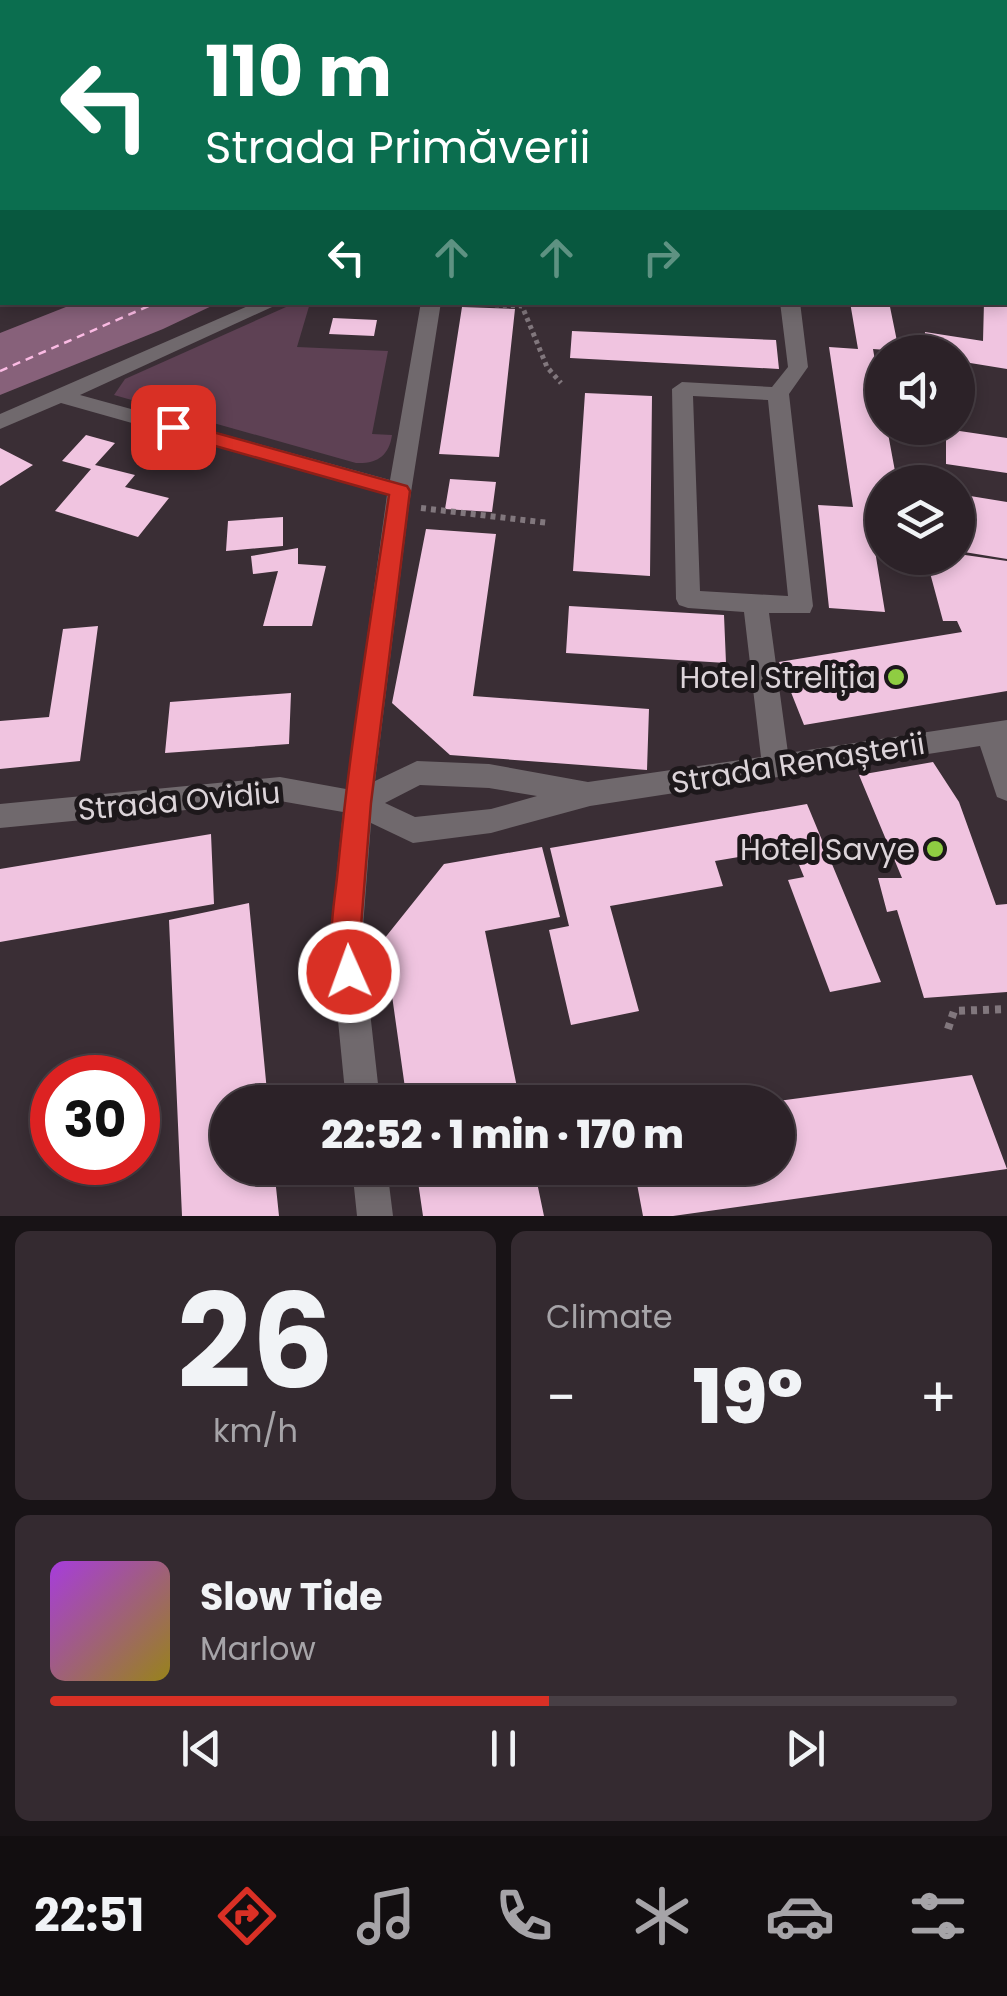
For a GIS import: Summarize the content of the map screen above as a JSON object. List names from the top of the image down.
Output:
{
  "streets": {
    "street": ["Strada Renașterii", "Strada Ovidiu"]
  },
  "crossings": [
    ["Strada Renașterii", "Strada Ovidiu"]
  ],
  "places": ["Hotel Streliția", "Hotel Savye"],
  "page": {
    "turn": ["110 m", "Strada Primăverii"],
    "limit": "30",
    "trip": "22:52 · 1 min · 170 m",
    "tile": [
      ["26", "km/h"],
      "Climate"
    ],
    "heat": ["−", "19°", "+"],
    "song": ["Slow Tide", "Marlow"],
    "tabs": "22:51"
  }
}
